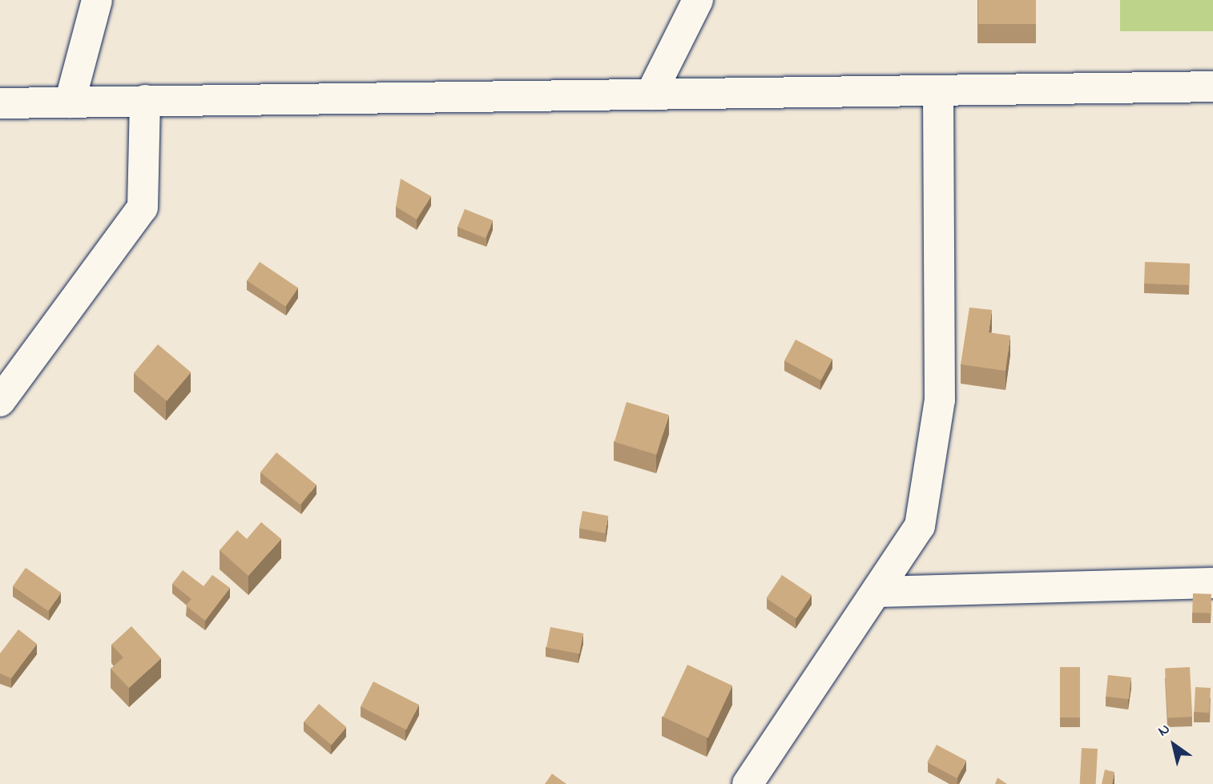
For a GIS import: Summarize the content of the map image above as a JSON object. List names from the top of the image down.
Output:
{
  "north": "top left"
}
